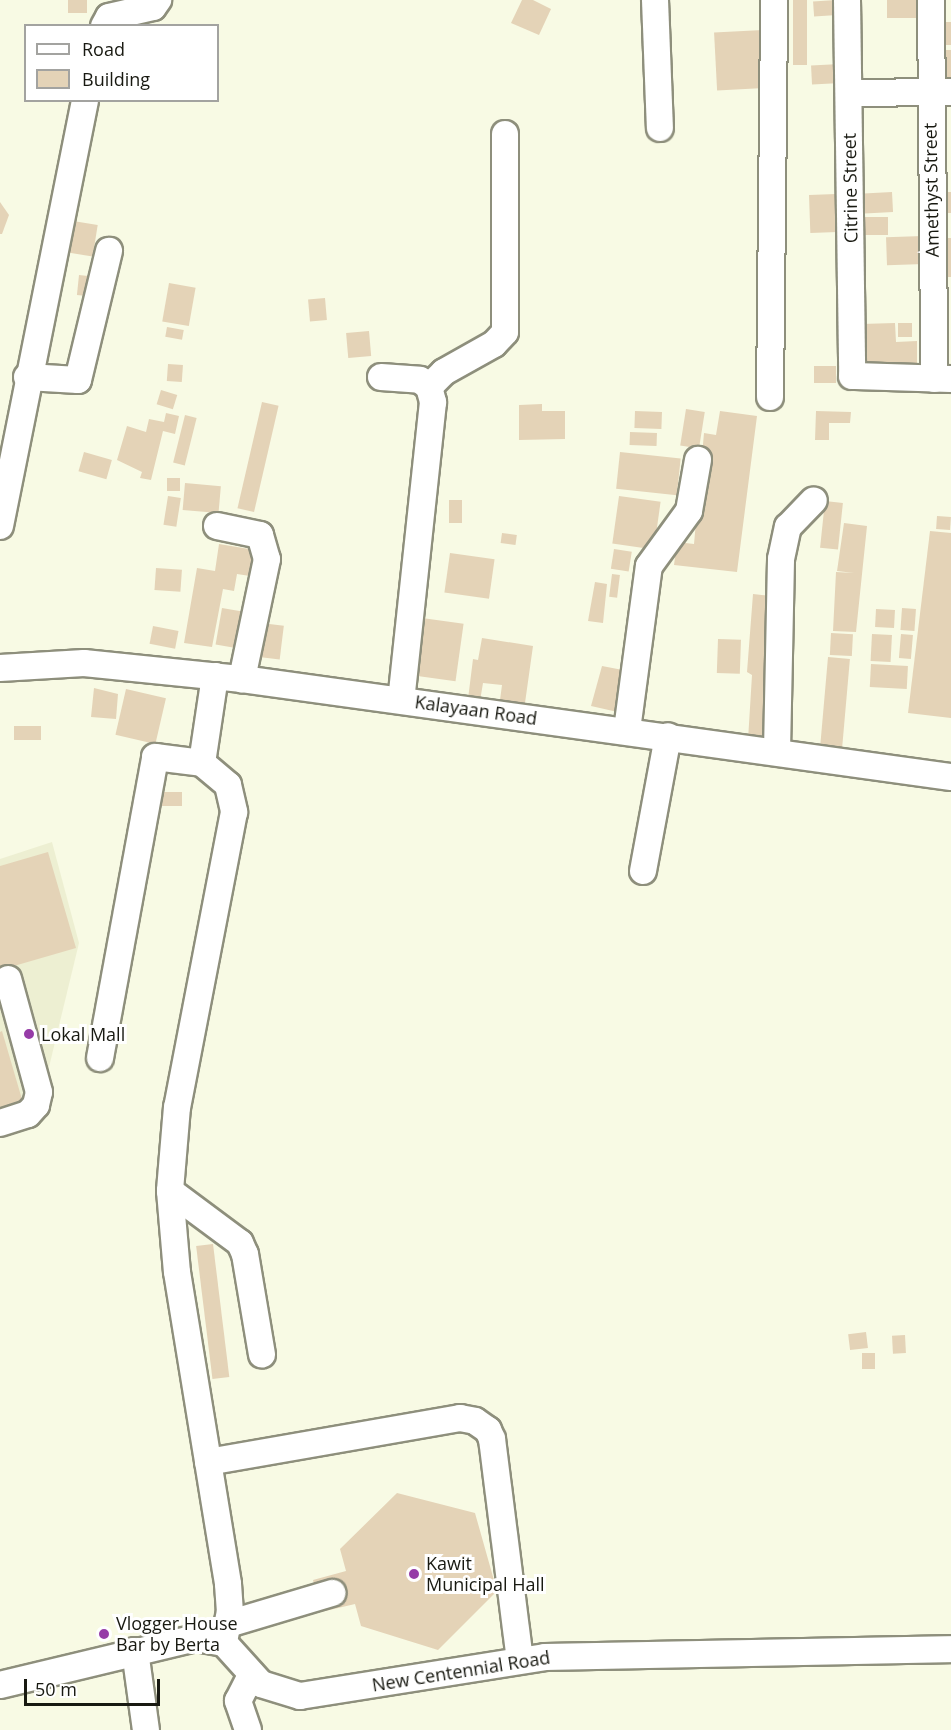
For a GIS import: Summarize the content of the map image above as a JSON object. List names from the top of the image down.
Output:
{
  "streets": {
    "street": [
      "Citrine Street",
      "Amethyst Street",
      "Kalayaan Road",
      "New Centennial Road"
    ]
  },
  "crossings": [
    ["Citrine Street", "Amethyst Street"]
  ],
  "places": ["Lokal Mall", "Kawit Municipal Hall", "Vlogger House Bar by Berta"],
  "legend": ["Road", "Building"],
  "scale_bar": "50 m"
}
